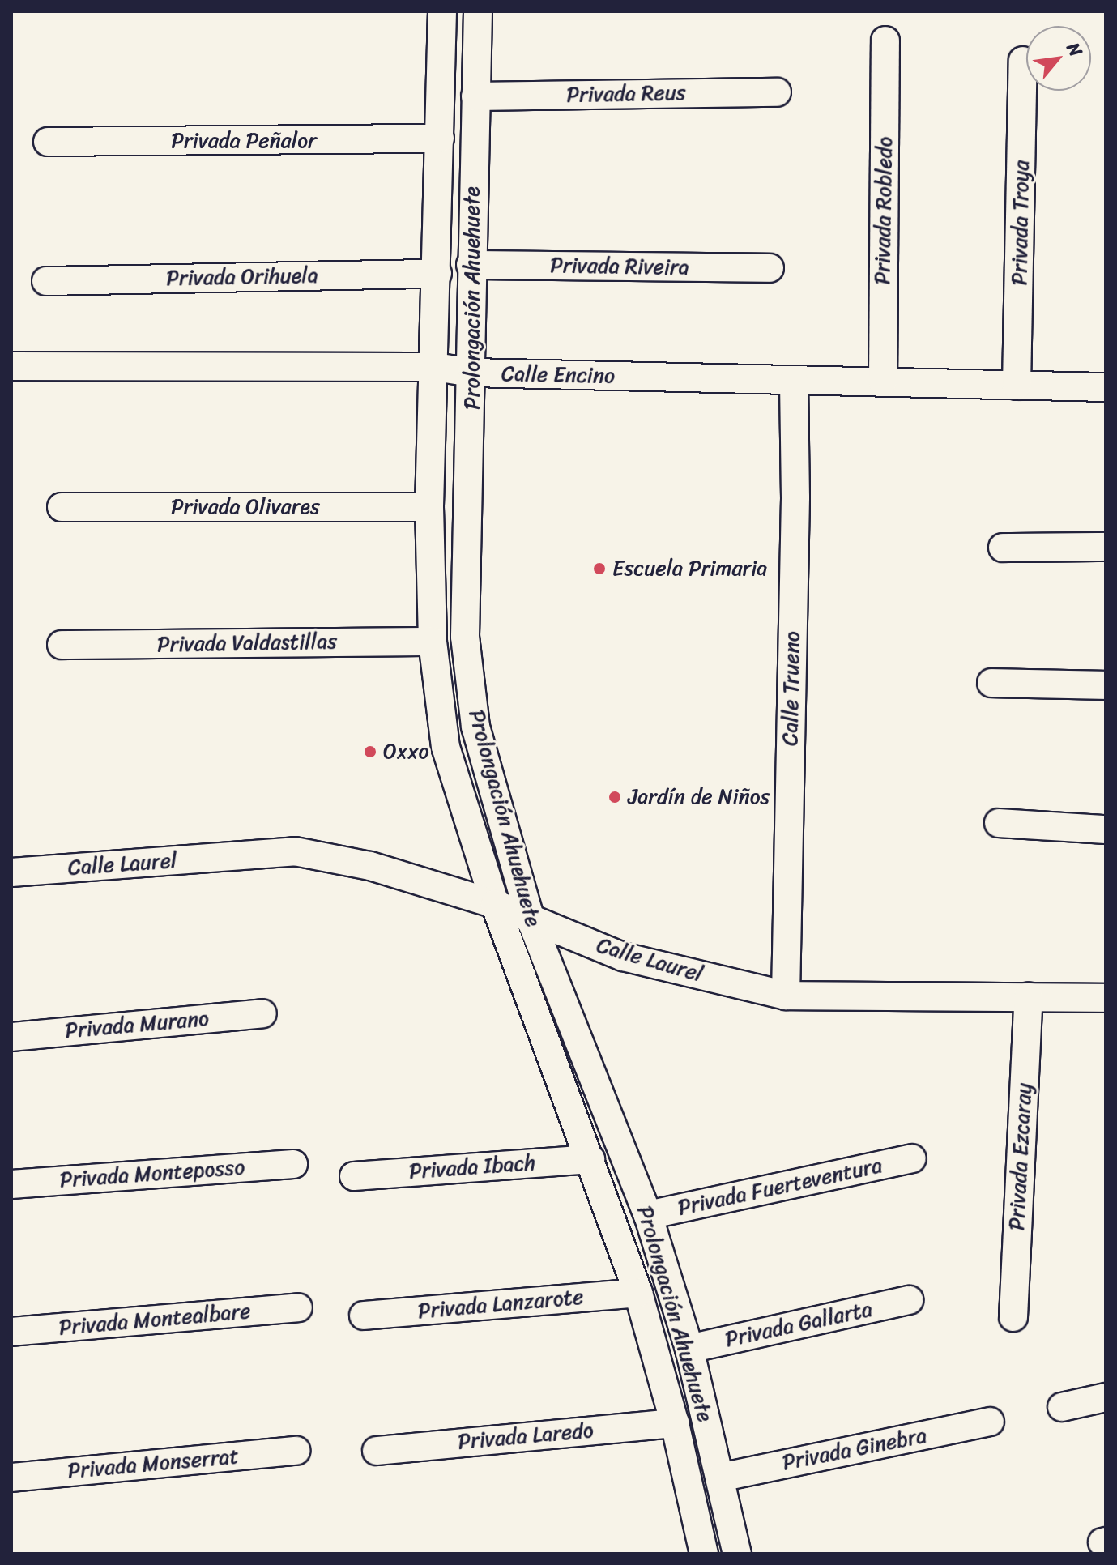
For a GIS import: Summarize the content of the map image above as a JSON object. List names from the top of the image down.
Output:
{
  "streets": {
    "street": [
      "Privada Reus",
      "Privada Peñalor",
      "Privada Robledo",
      "Privada Troya",
      "Privada Riveira",
      "Privada Orihuela",
      "Prolongación Ahuehuete",
      "Calle Encino",
      "Privada Olivares",
      "Privada Valdastillas",
      "Calle Trueno",
      "Calle Laurel",
      "Privada Murano",
      "Privada Ezcaray",
      "Privada Ibach",
      "Privada Monteposso",
      "Privada Fuerteventura",
      "Privada Lanzarote",
      "Privada Montealbare",
      "Privada Gallarta",
      "Privada Laredo",
      "Privada Ginebra",
      "Privada Monserrat"
    ]
  },
  "crossings": [
    ["Privada Reus", "Prolongación Ahuehuete"],
    ["Privada Peñalor", "Prolongación Ahuehuete"],
    ["Privada Robledo", "Calle Encino"],
    ["Privada Troya", "Calle Encino"],
    ["Privada Riveira", "Prolongación Ahuehuete"],
    ["Privada Orihuela", "Prolongación Ahuehuete"],
    ["Prolongación Ahuehuete", "Calle Encino"],
    ["Prolongación Ahuehuete", "Privada Olivares"],
    ["Prolongación Ahuehuete", "Privada Valdastillas"],
    ["Prolongación Ahuehuete", "Calle Laurel"],
    ["Prolongación Ahuehuete", "Privada Ibach"],
    ["Prolongación Ahuehuete", "Privada Fuerteventura"],
    ["Prolongación Ahuehuete", "Privada Lanzarote"],
    ["Prolongación Ahuehuete", "Privada Gallarta"],
    ["Prolongación Ahuehuete", "Privada Laredo"],
    ["Prolongación Ahuehuete", "Privada Ginebra"],
    ["Calle Encino", "Calle Trueno"],
    ["Calle Trueno", "Calle Laurel"],
    ["Calle Laurel", "Privada Ezcaray"]
  ],
  "places": ["Escuela Primaria", "Oxxo", "Jardín de Niños"],
  "north": "top right"
}
